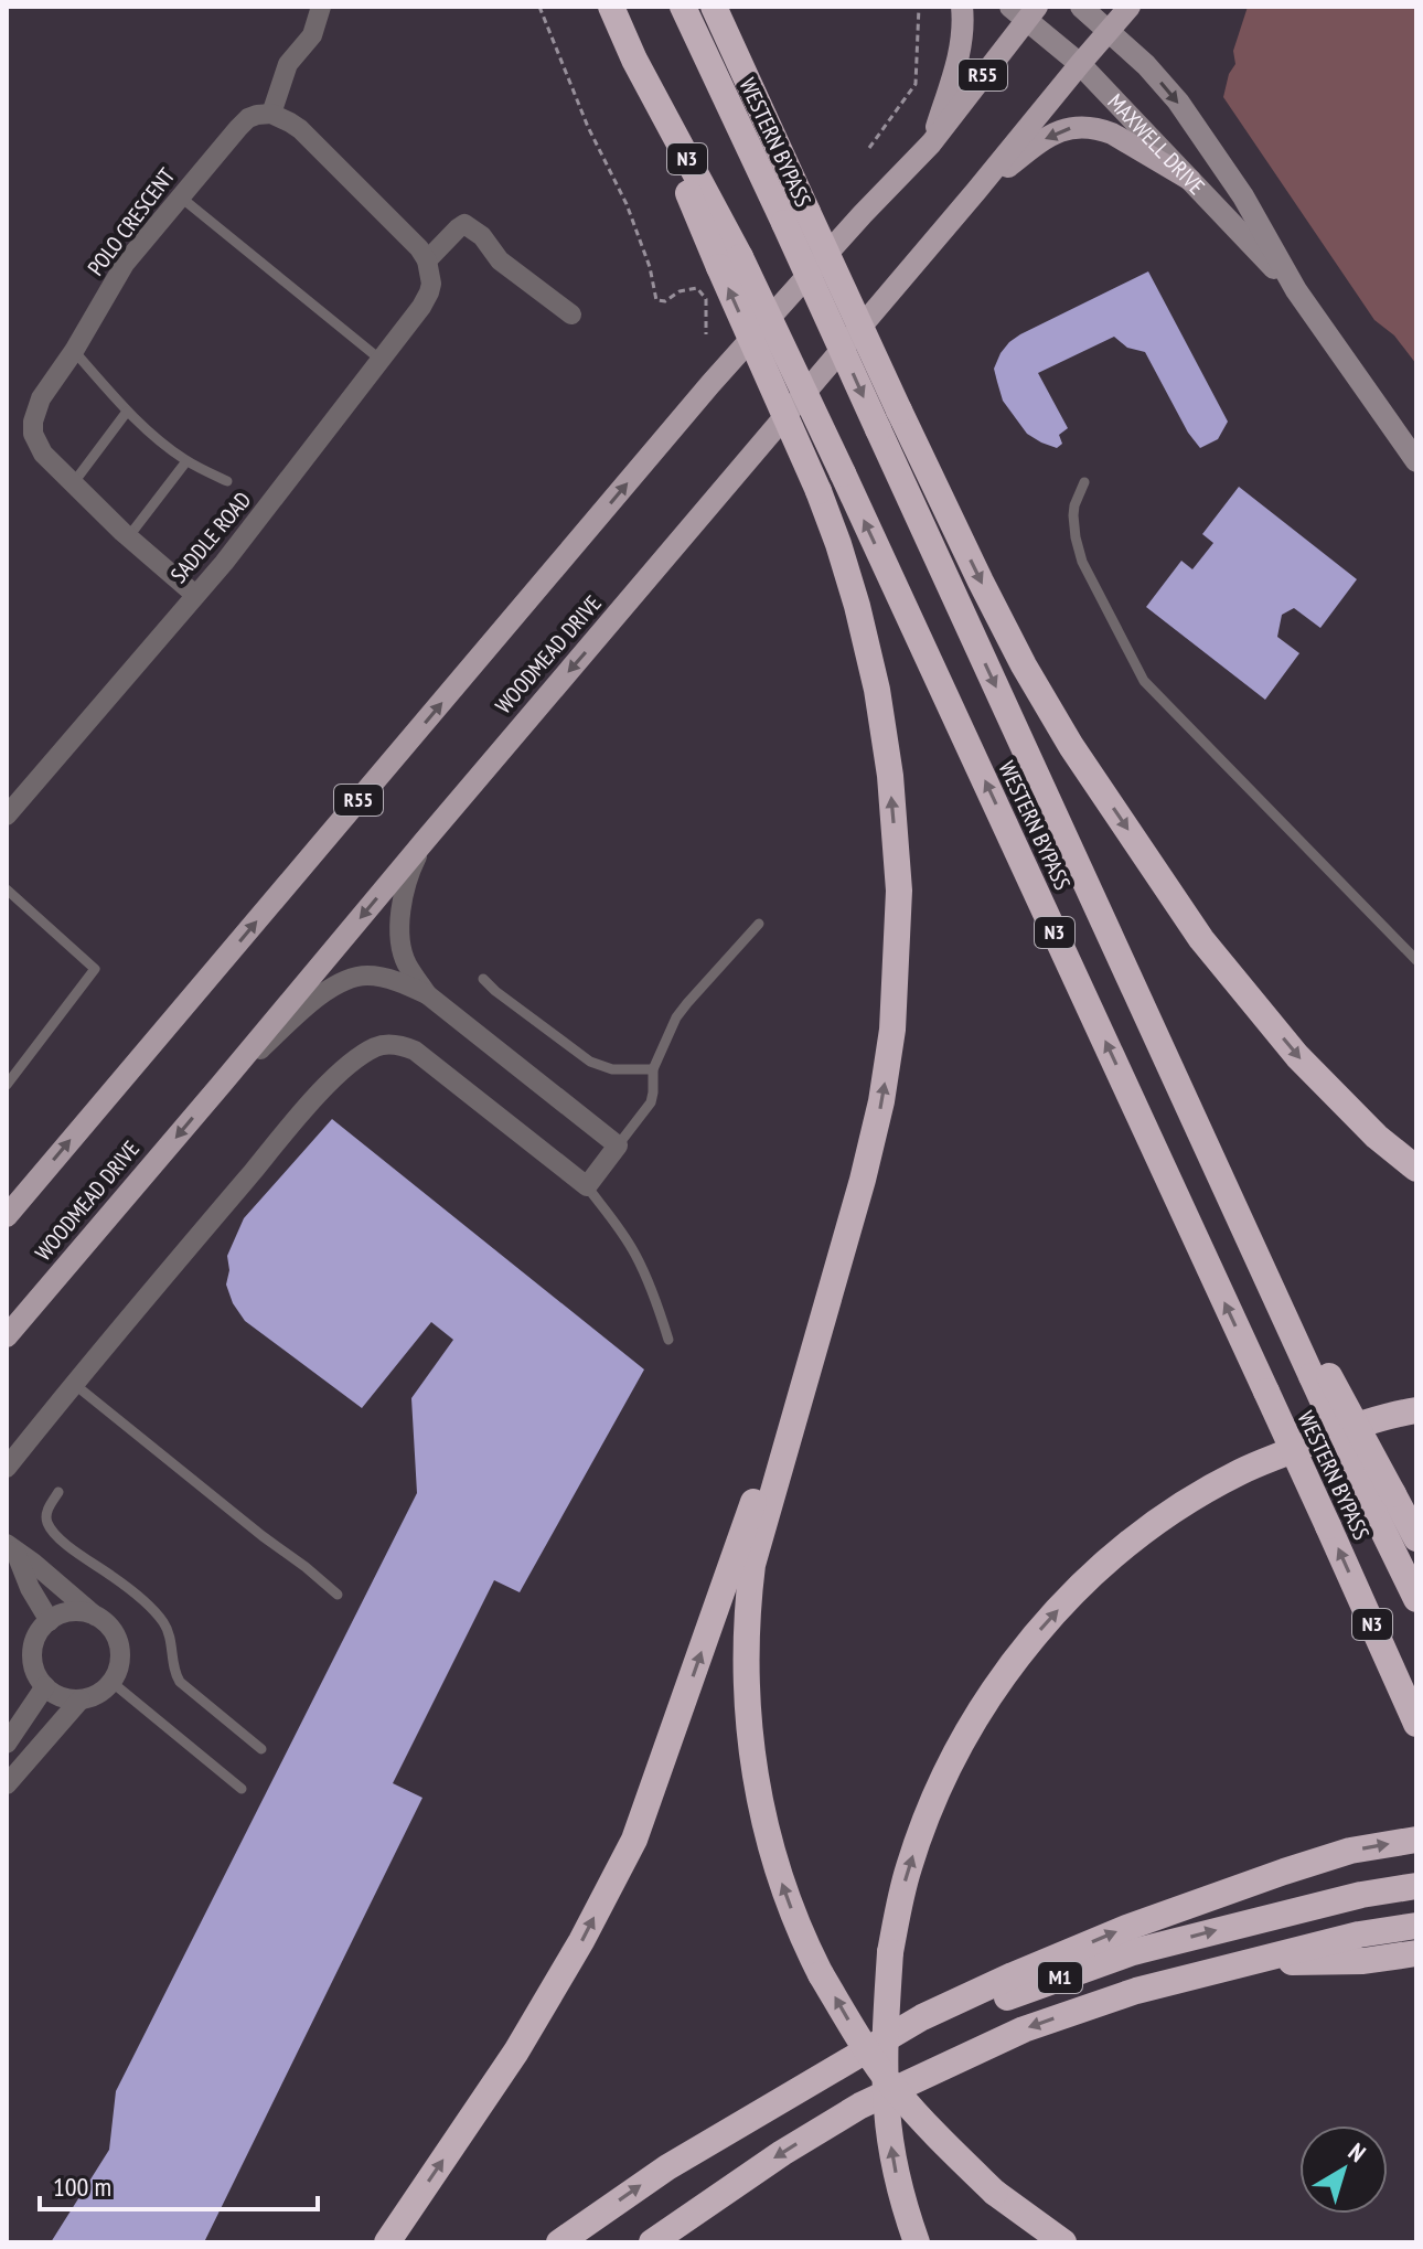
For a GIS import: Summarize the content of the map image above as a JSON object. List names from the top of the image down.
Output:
{
  "streets": {
    "highway": ["WESTERN BYPASS", "N3", "M1"],
    "main road": ["R55", "MAXWELL DRIVE", "WOODMEAD DRIVE"],
    "street": ["POLO CRESCENT", "SADDLE ROAD"]
  },
  "crossings": [
    ["R55", "MAXWELL DRIVE"],
    ["MAXWELL DRIVE", "WOODMEAD DRIVE"],
    ["POLO CRESCENT", "SADDLE ROAD"]
  ],
  "scale_bar": "100 m",
  "north": "top right"
}
